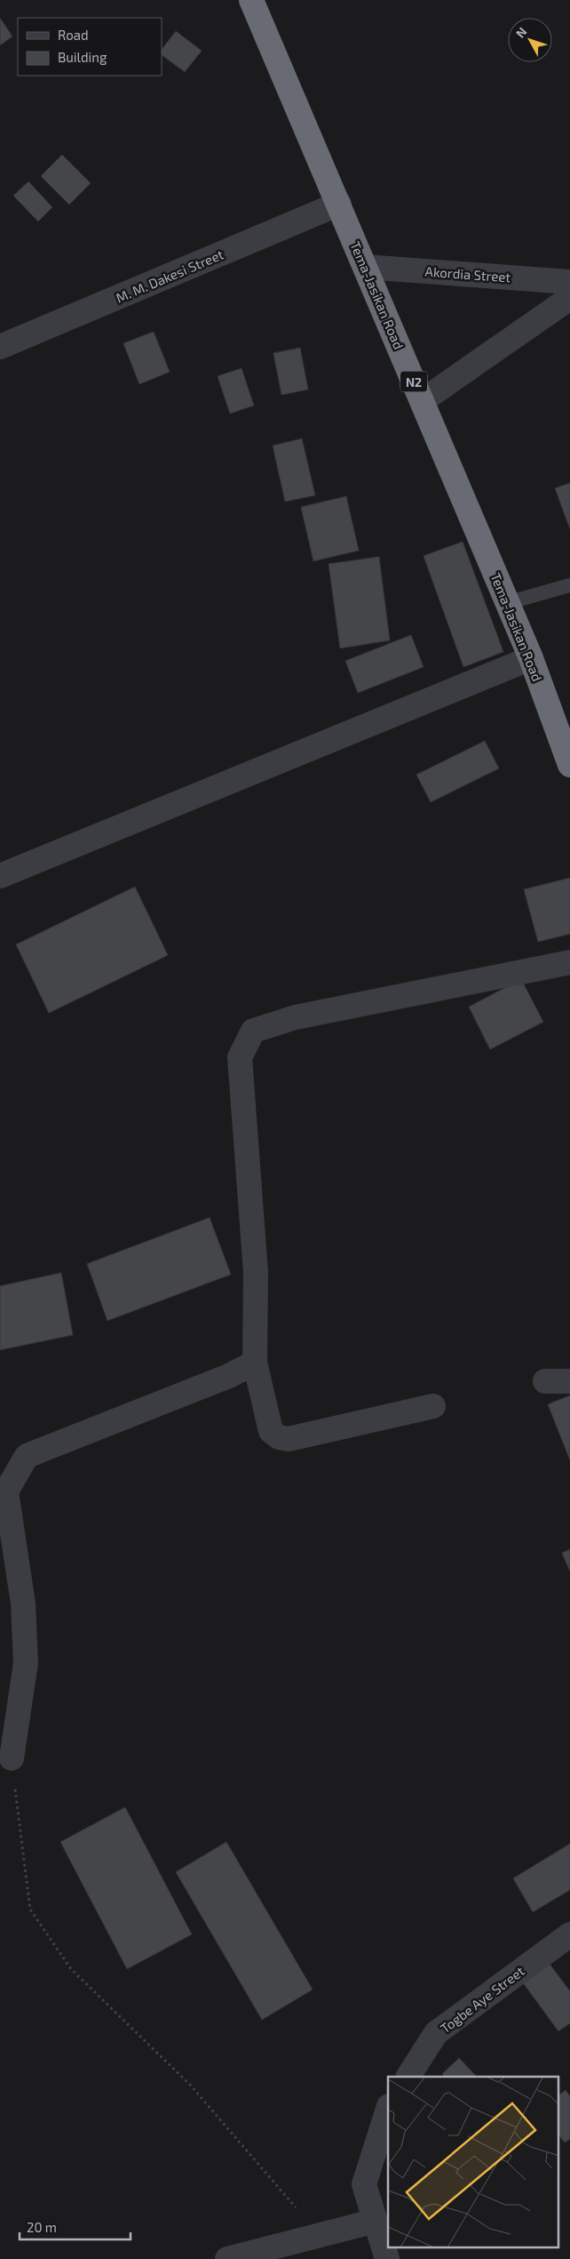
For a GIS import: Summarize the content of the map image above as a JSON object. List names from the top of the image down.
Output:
{
  "streets": {
    "highway": ["Tema-Jasikan Road", "N2"],
    "street": ["Akordia Street", "M. M. Dakesi Street", "Togbe Aye Street"]
  },
  "crossings": [
    ["Akordia Street", "Tema-Jasikan Road"],
    ["M. M. Dakesi Street", "Tema-Jasikan Road"]
  ],
  "legend": ["Road", "Building"],
  "scale_bar": "20 m",
  "north": "top left"
}
